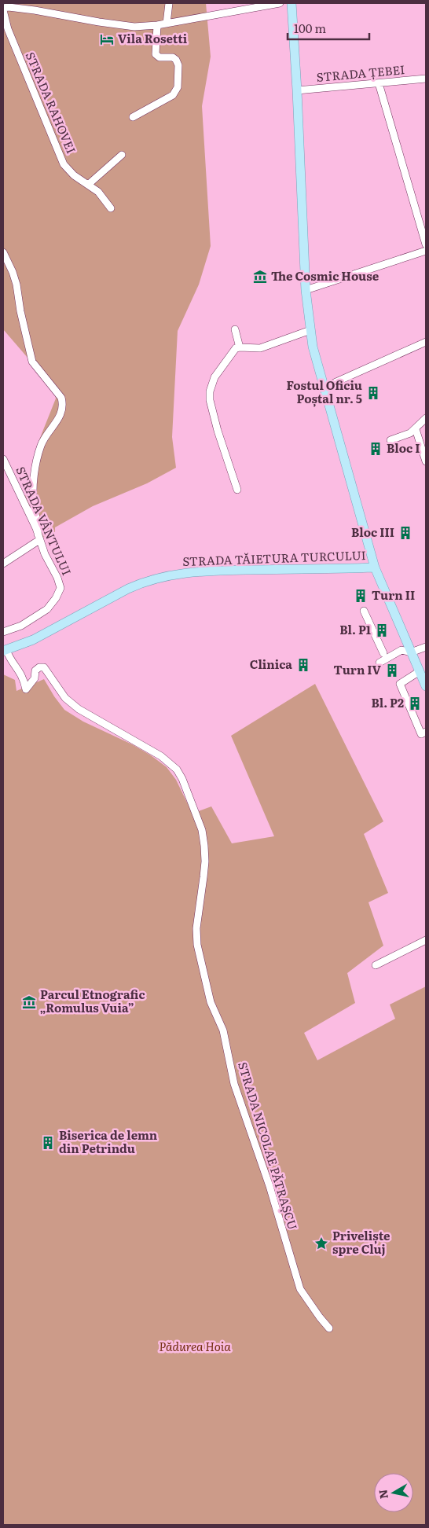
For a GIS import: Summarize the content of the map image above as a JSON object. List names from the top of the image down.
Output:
{
  "streets": {
    "main road": ["STRADA TĂIETURA TURCULUI"],
    "street": [
      "STRADA ȚEBEI",
      "STRADA RAHOVEI",
      "STRADA VÂNTULUI",
      "STRADA NICOLAE PĂTRAȘCU"
    ]
  },
  "crossings": [
    ["STRADA TĂIETURA TURCULUI", "STRADA NICOLAE PĂTRAȘCU"]
  ],
  "parks": ["Pădurea Hoia"],
  "places": {
    "hotel": ["Vila Rosetti"],
    "museum": ["The Cosmic House", "Parcul Etnografic „Romulus Vuia”"],
    "building": [
      "Fostul Oficiu Poștal nr. 5",
      "Bloc I",
      "Bloc III",
      "Turn II",
      "Bl. P1",
      "Clinica",
      "Turn IV",
      "Bl. P2",
      "Biserica de lemn din Petrindu"
    ],
    "place": ["Priveliște spre Cluj"]
  },
  "scale_bar": "100 m",
  "north": "left"
}
